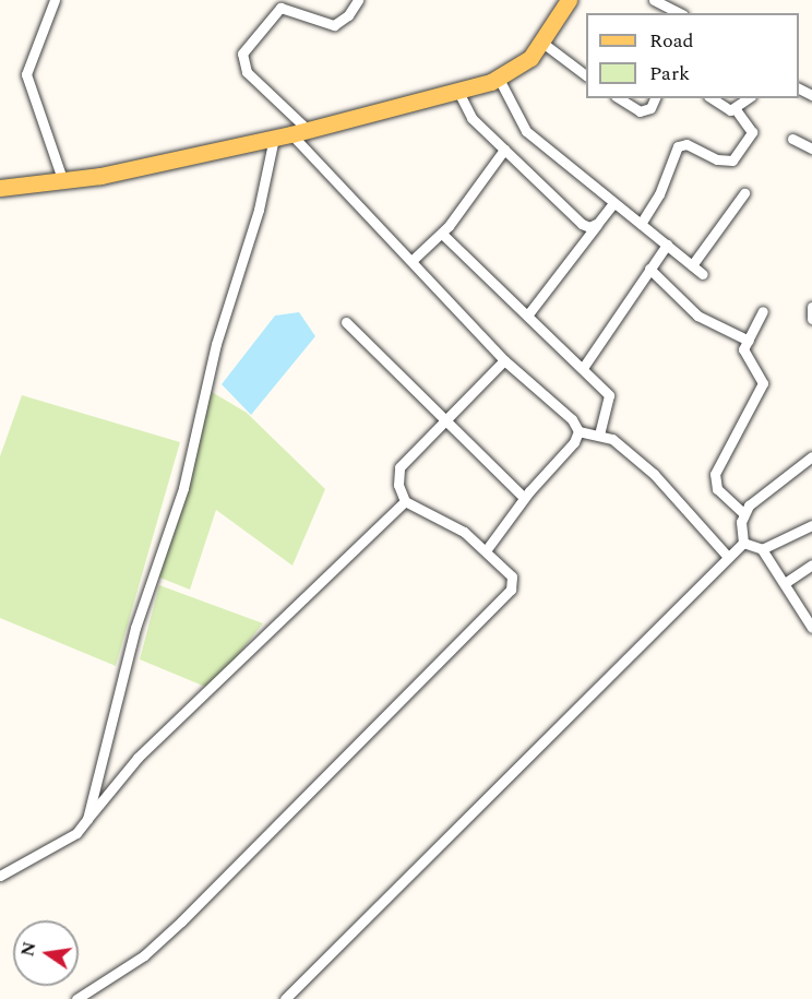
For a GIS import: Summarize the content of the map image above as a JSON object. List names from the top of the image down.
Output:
{
  "legend": ["Road", "Park"],
  "north": "left"
}
